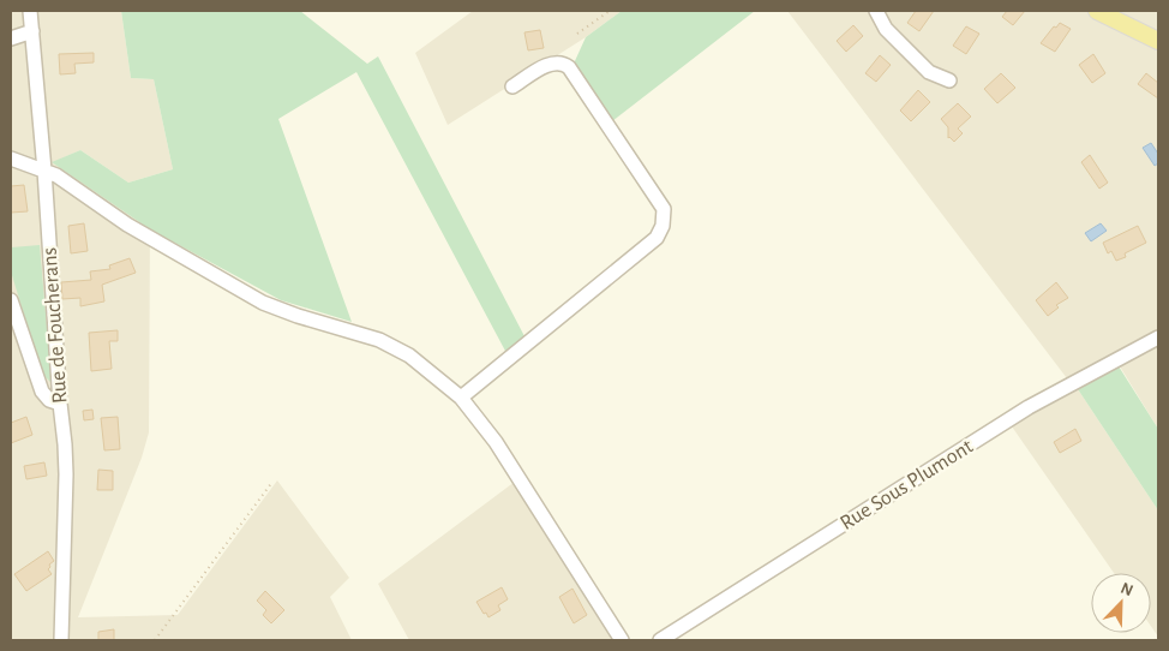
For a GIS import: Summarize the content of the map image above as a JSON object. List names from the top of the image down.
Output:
{
  "streets": {
    "street": ["Rue de Foucherans", "Rue Sous Plumont"]
  },
  "north": "top right"
}
